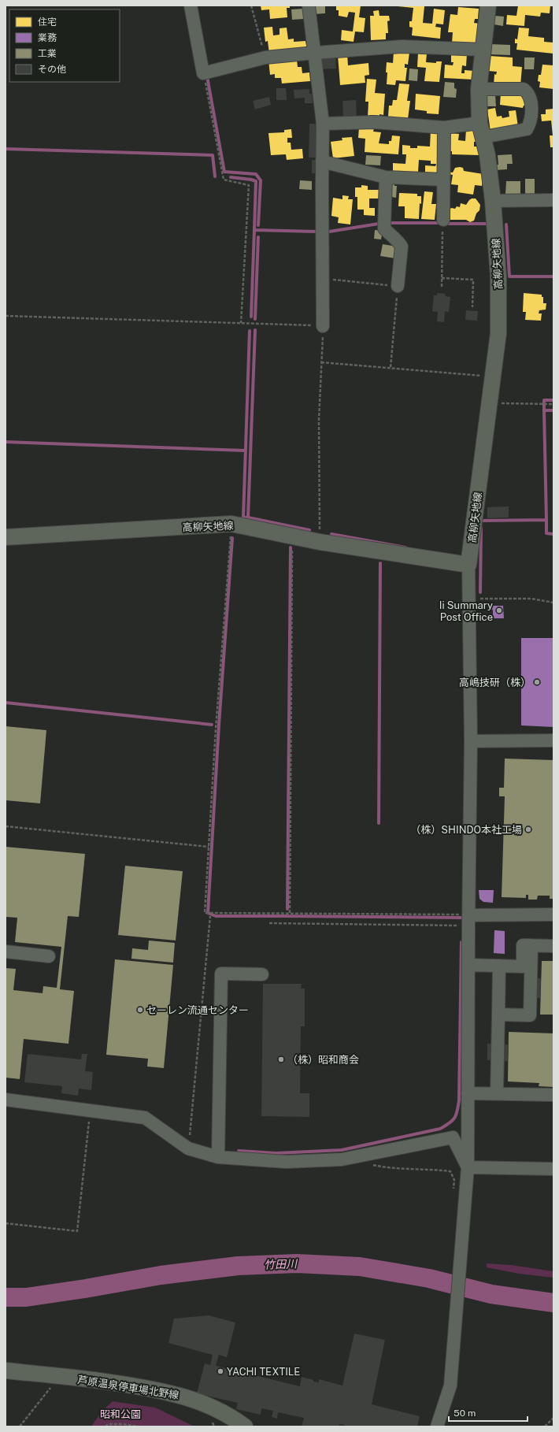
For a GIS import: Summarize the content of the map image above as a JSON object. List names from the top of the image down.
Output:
{
  "streets": {
    "main road": ["高柳矢地線", "芦原温泉停車場北野線"]
  },
  "water": ["竹田川"],
  "parks": ["昭和公園"],
  "places": [
    "Ii Summary Post Office",
    "高嶋技研（株）",
    "（株）SHINDO本社工場",
    "セーレン流通センター",
    "（株）昭和商会",
    "YACHI TEXTILE"
  ],
  "legend": [
    "住宅",
    "業務",
    "工業",
    "その他"
  ],
  "scale_bar": "50 m"
}
